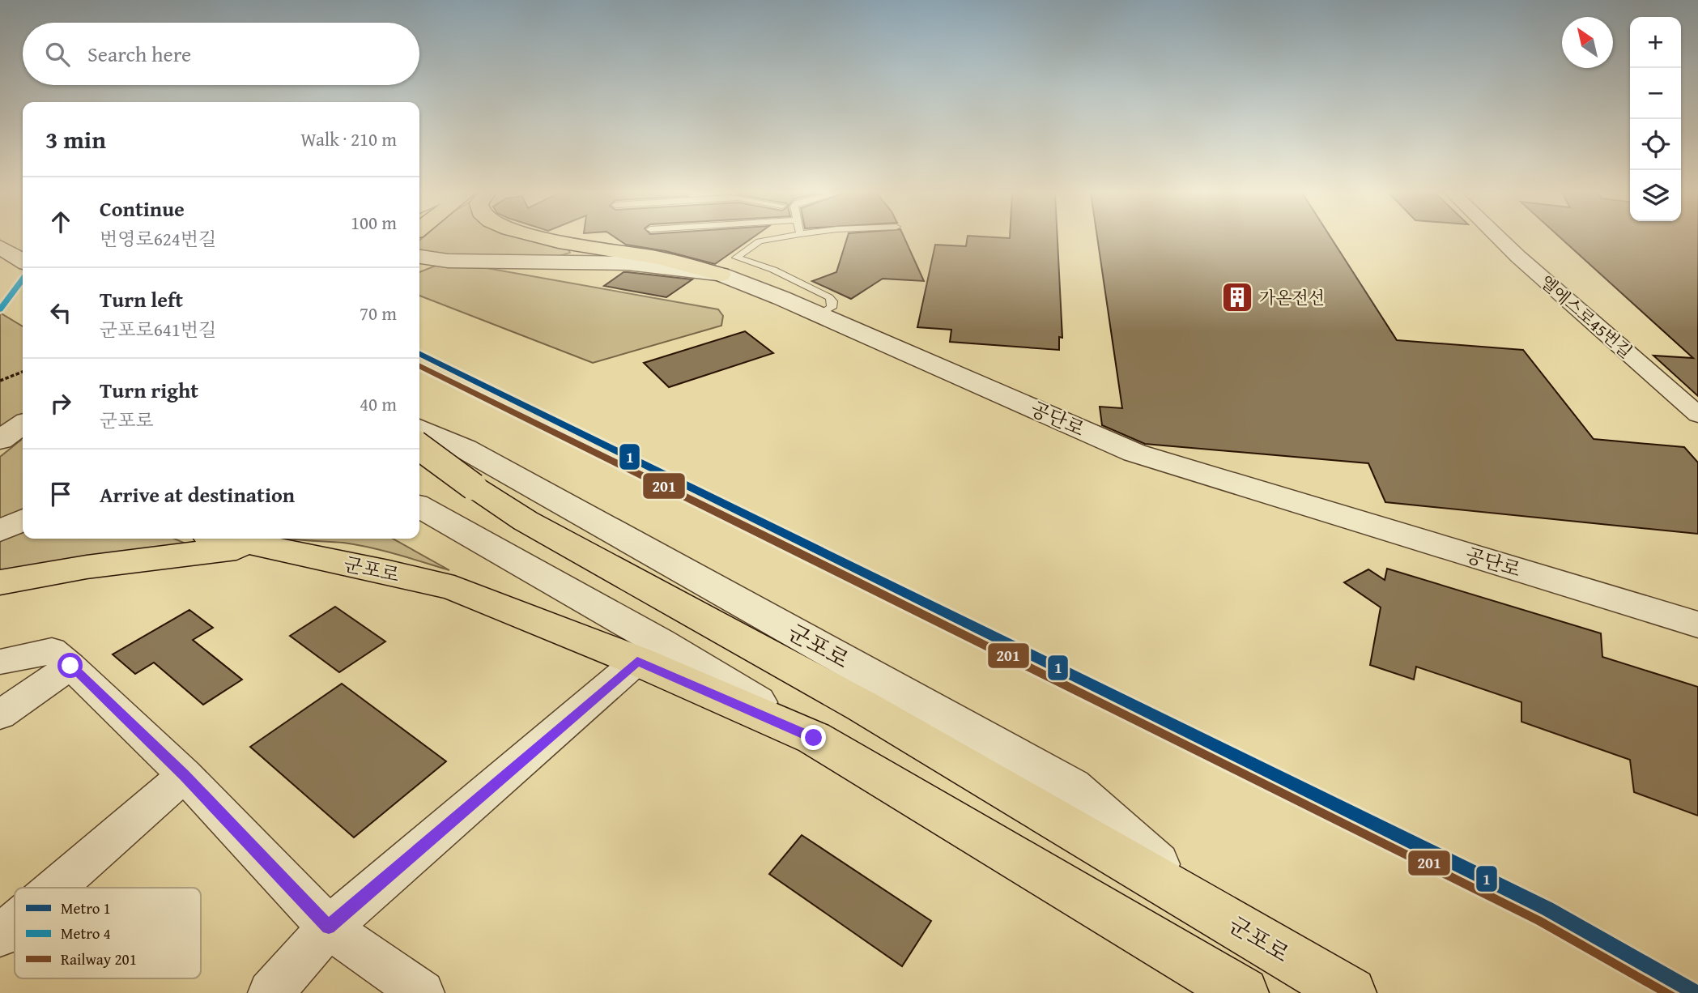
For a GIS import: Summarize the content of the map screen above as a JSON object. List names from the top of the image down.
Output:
{
  "streets": {
    "main road": ["군포로"],
    "street": ["엘에스로45번길", "공단로"]
  },
  "places": {
    "building": ["가온전선"]
  },
  "lines": ["metro line 4", "metro line 1", "rail line 201"],
  "legend": ["Metro 1", "Metro 4", "Railway 201"],
  "north": "top left",
  "page": {
    "map_buttons": ["+", "−"],
    "search": "Search here",
    "heading": ["3 min", "Walk · 210 m"],
    "list": [
      ["Continue", "번영로624번길", "100 m"],
      ["Turn left", "군포로641번길", "70 m"],
      ["Turn right", "군포로", "40 m"],
      "Arrive at destination"
    ]
  }
}
